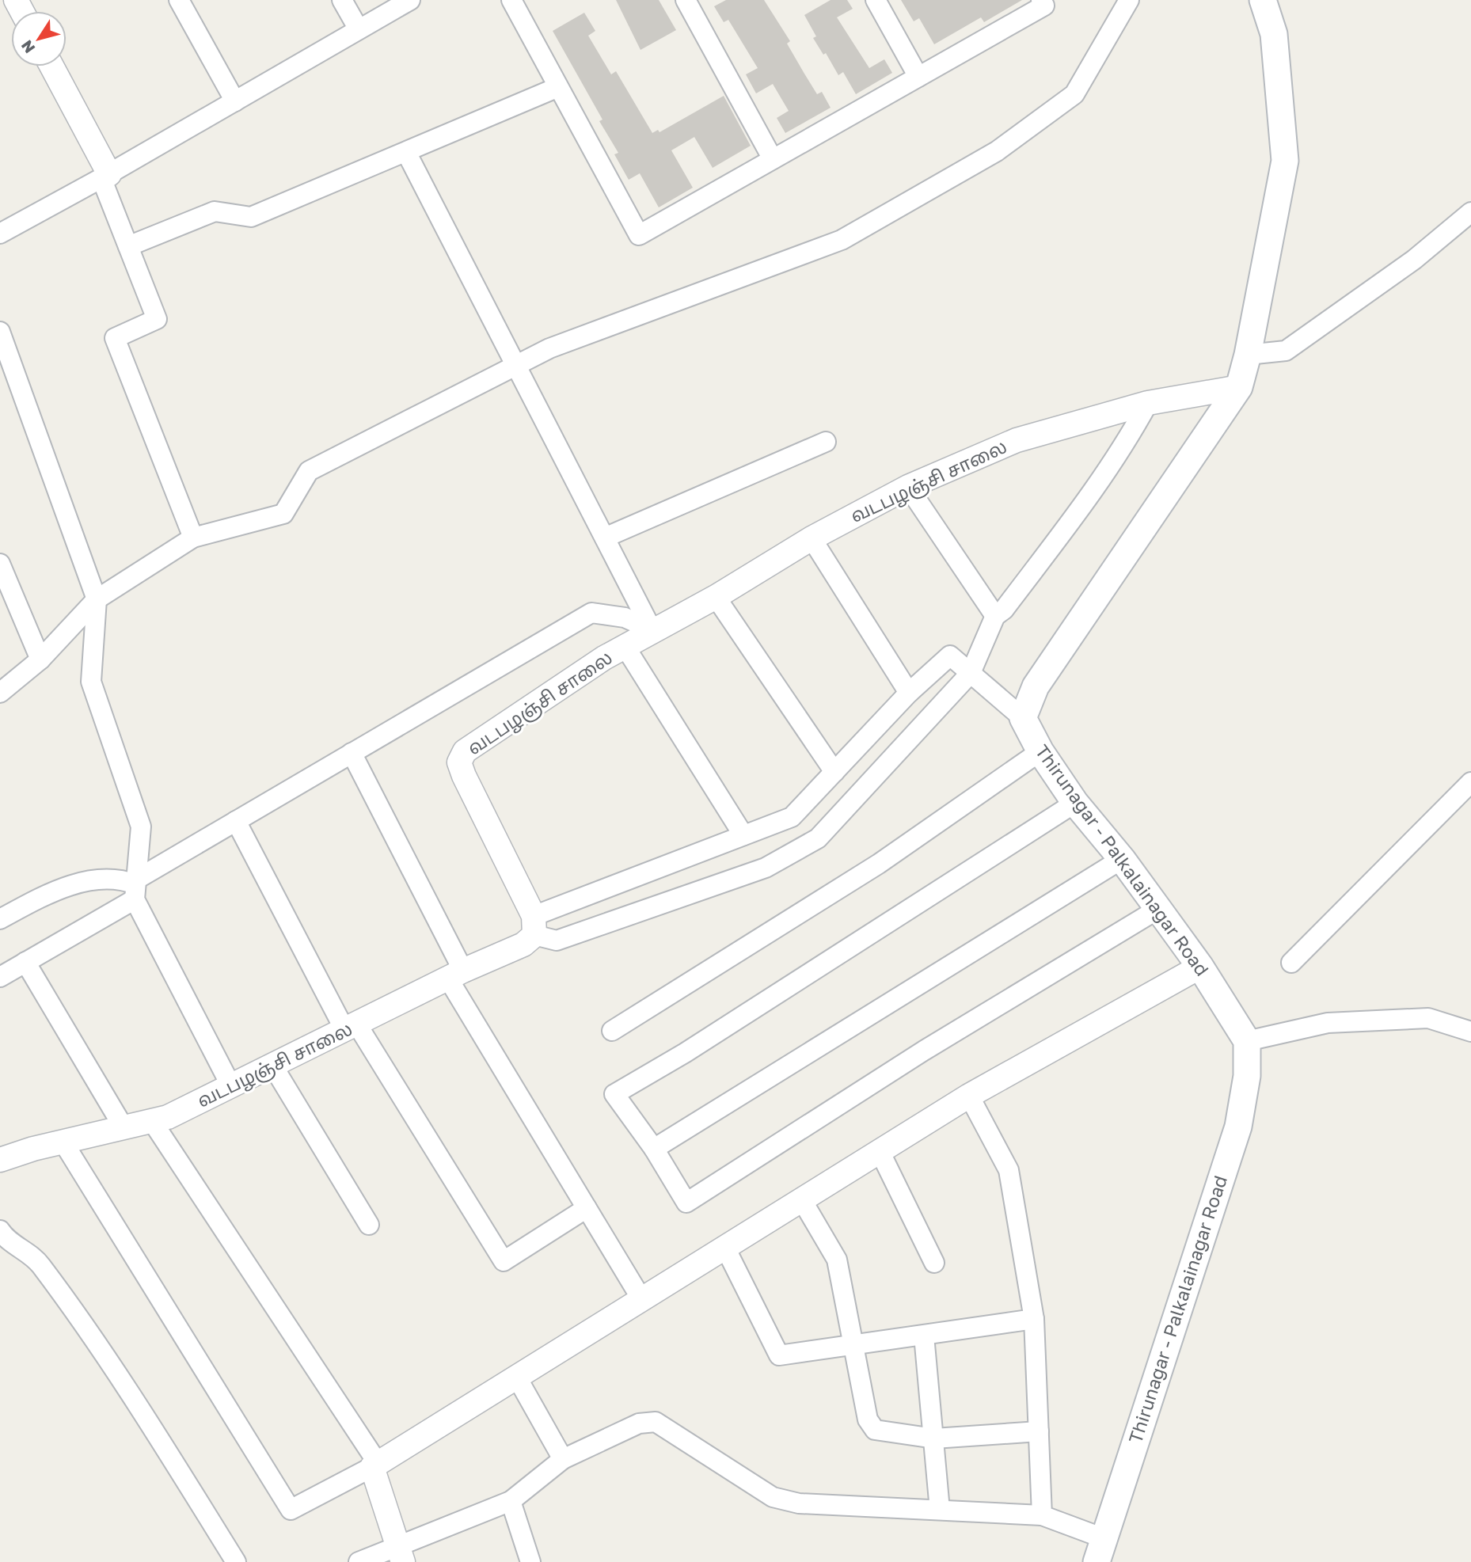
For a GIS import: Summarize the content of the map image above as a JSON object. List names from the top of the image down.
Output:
{
  "streets": {
    "main road": ["Thirunagar - Palkalainagar Road"],
    "street": ["வடபழஞ்சி சாலை"]
  },
  "north": "bottom left"
}
